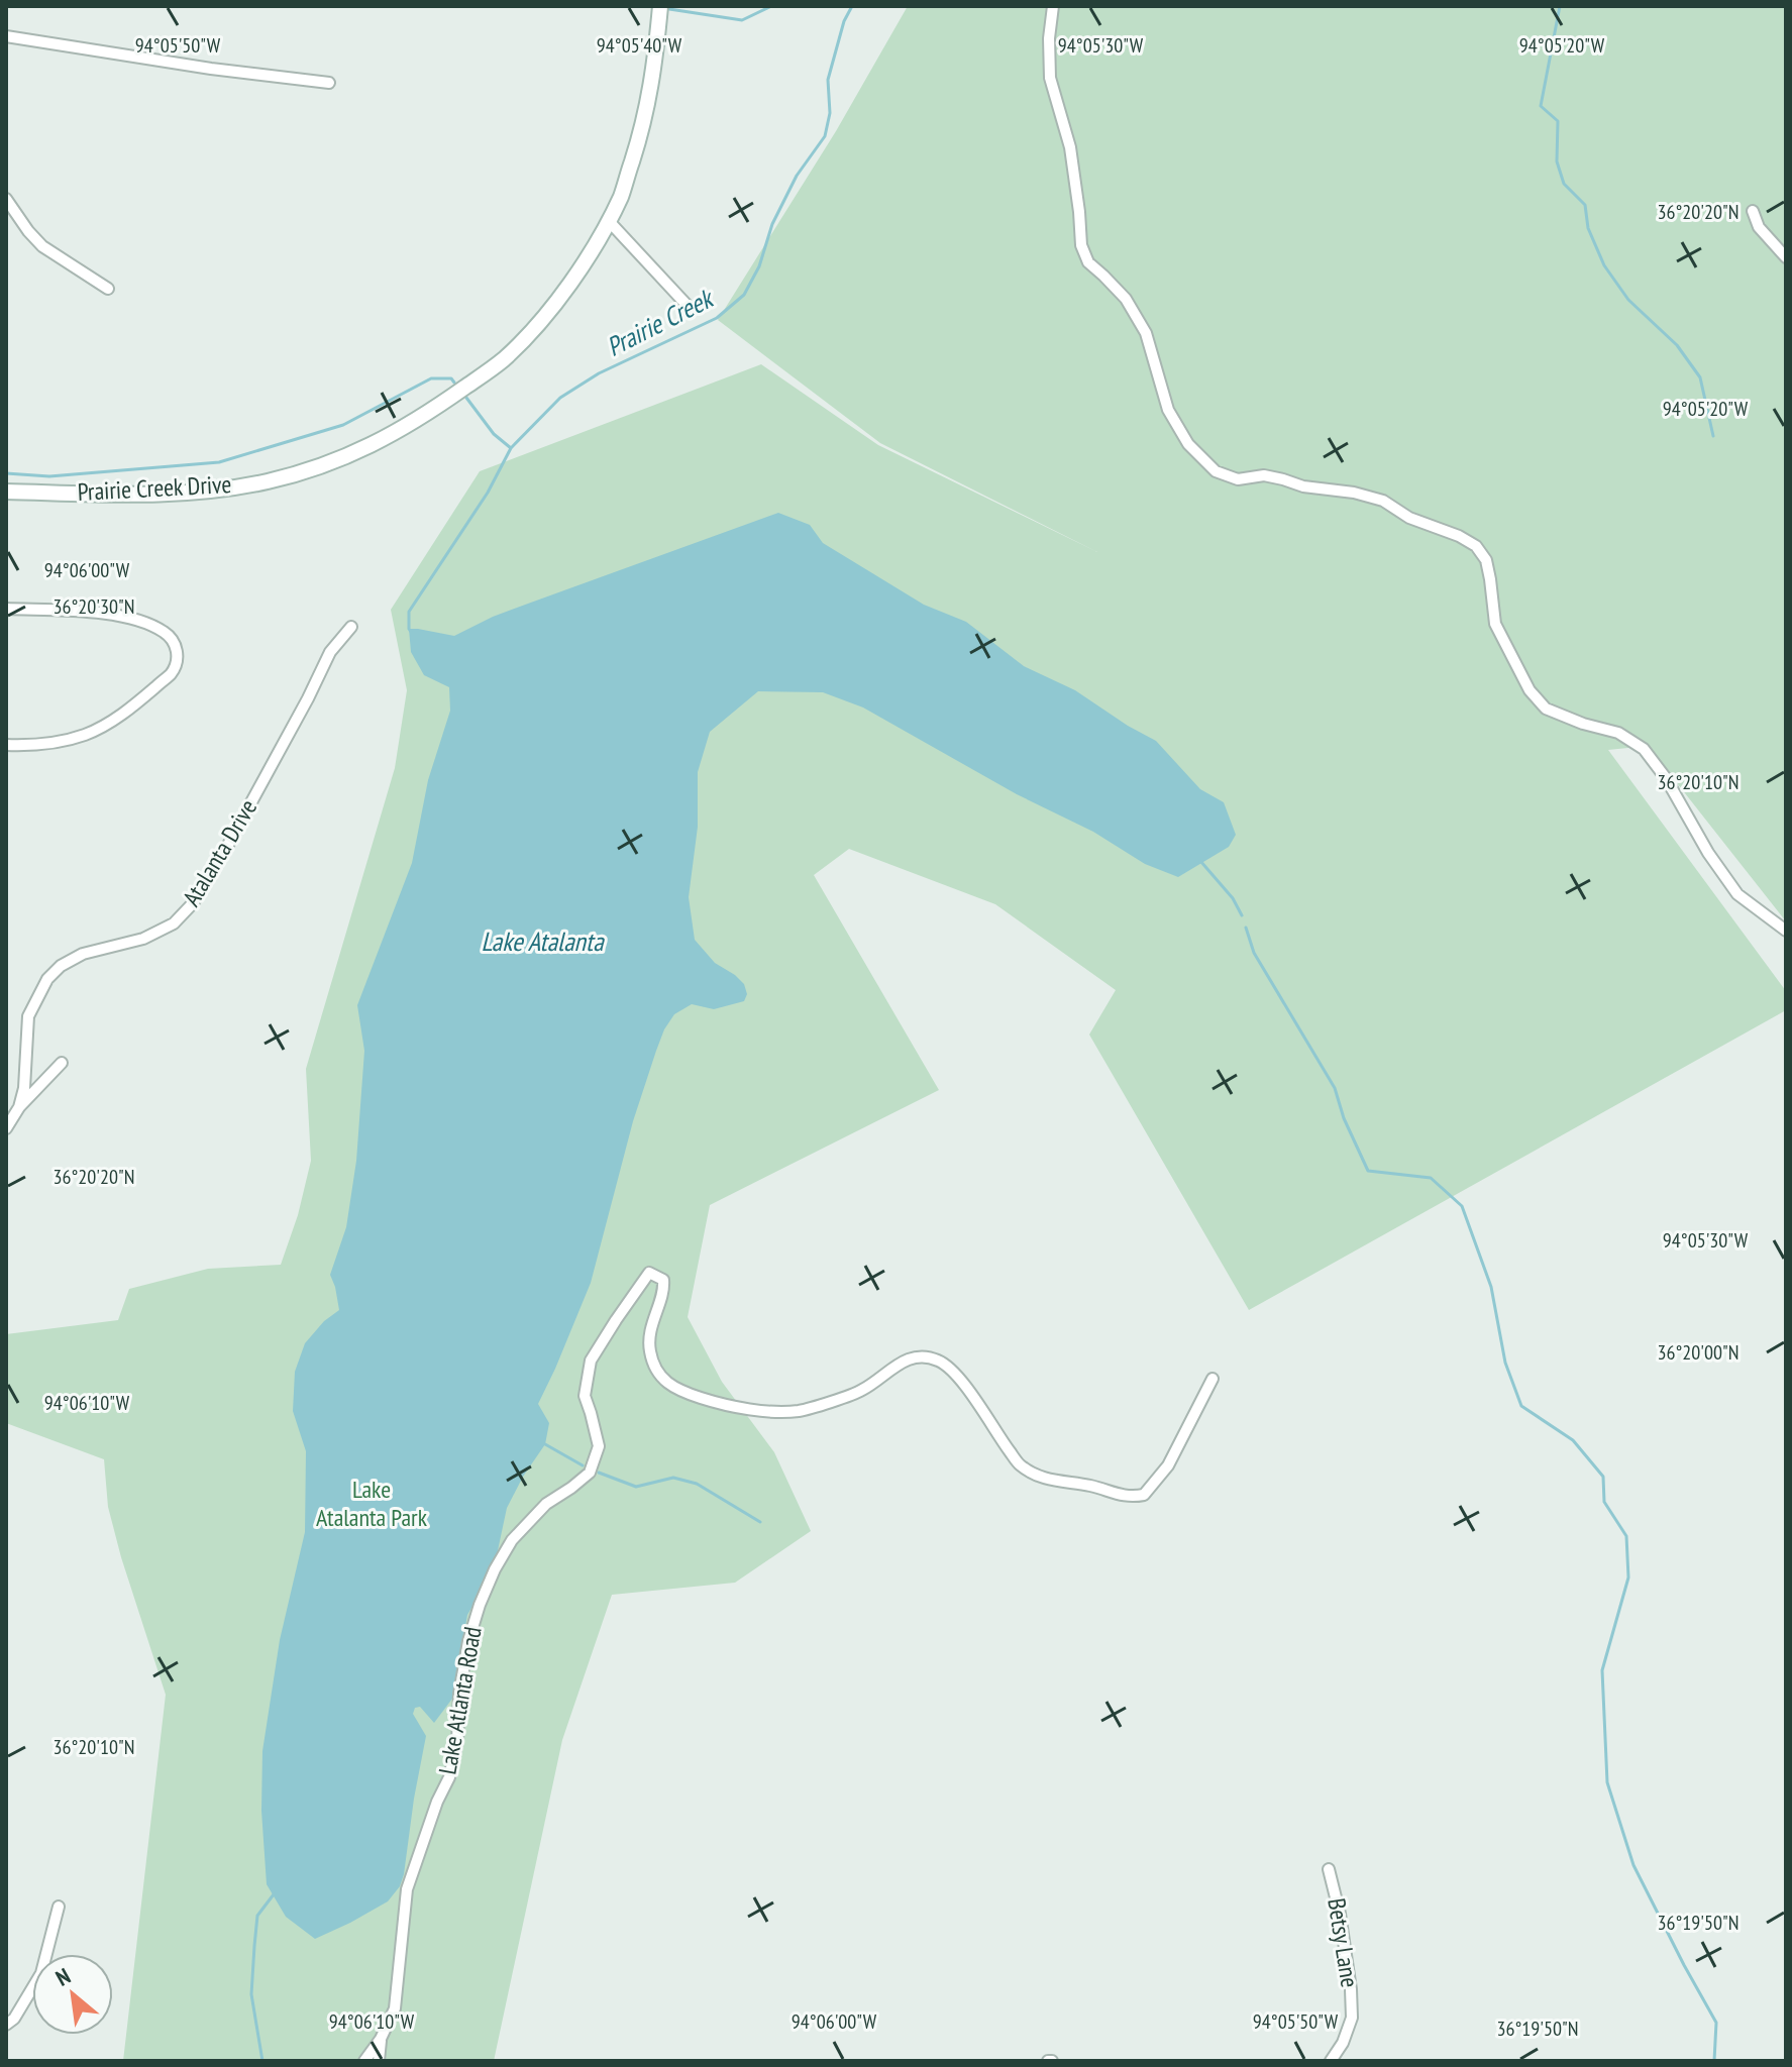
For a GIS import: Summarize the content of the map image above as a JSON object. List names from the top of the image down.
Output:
{
  "streets": {
    "main road": ["Prairie Creek Drive"],
    "street": ["Atalanta Drive", "Lake Atlanta Road", "Betsy Lane"]
  },
  "water": ["Prairie Creek", "Lake Atalanta"],
  "parks": ["Lake Atalanta Park"],
  "north": "top left",
  "coordinates": [
    "94°05'50\"W",
    "94°05'40\"W",
    "94°05'30\"W",
    "94°05'20\"W",
    "36°20'20\"N",
    "94°06'00\"W",
    "36°20'30\"N",
    "36°20'10\"N",
    "36°20'00\"N",
    "94°06'10\"W",
    "36°19'50\"N"
  ]
}
